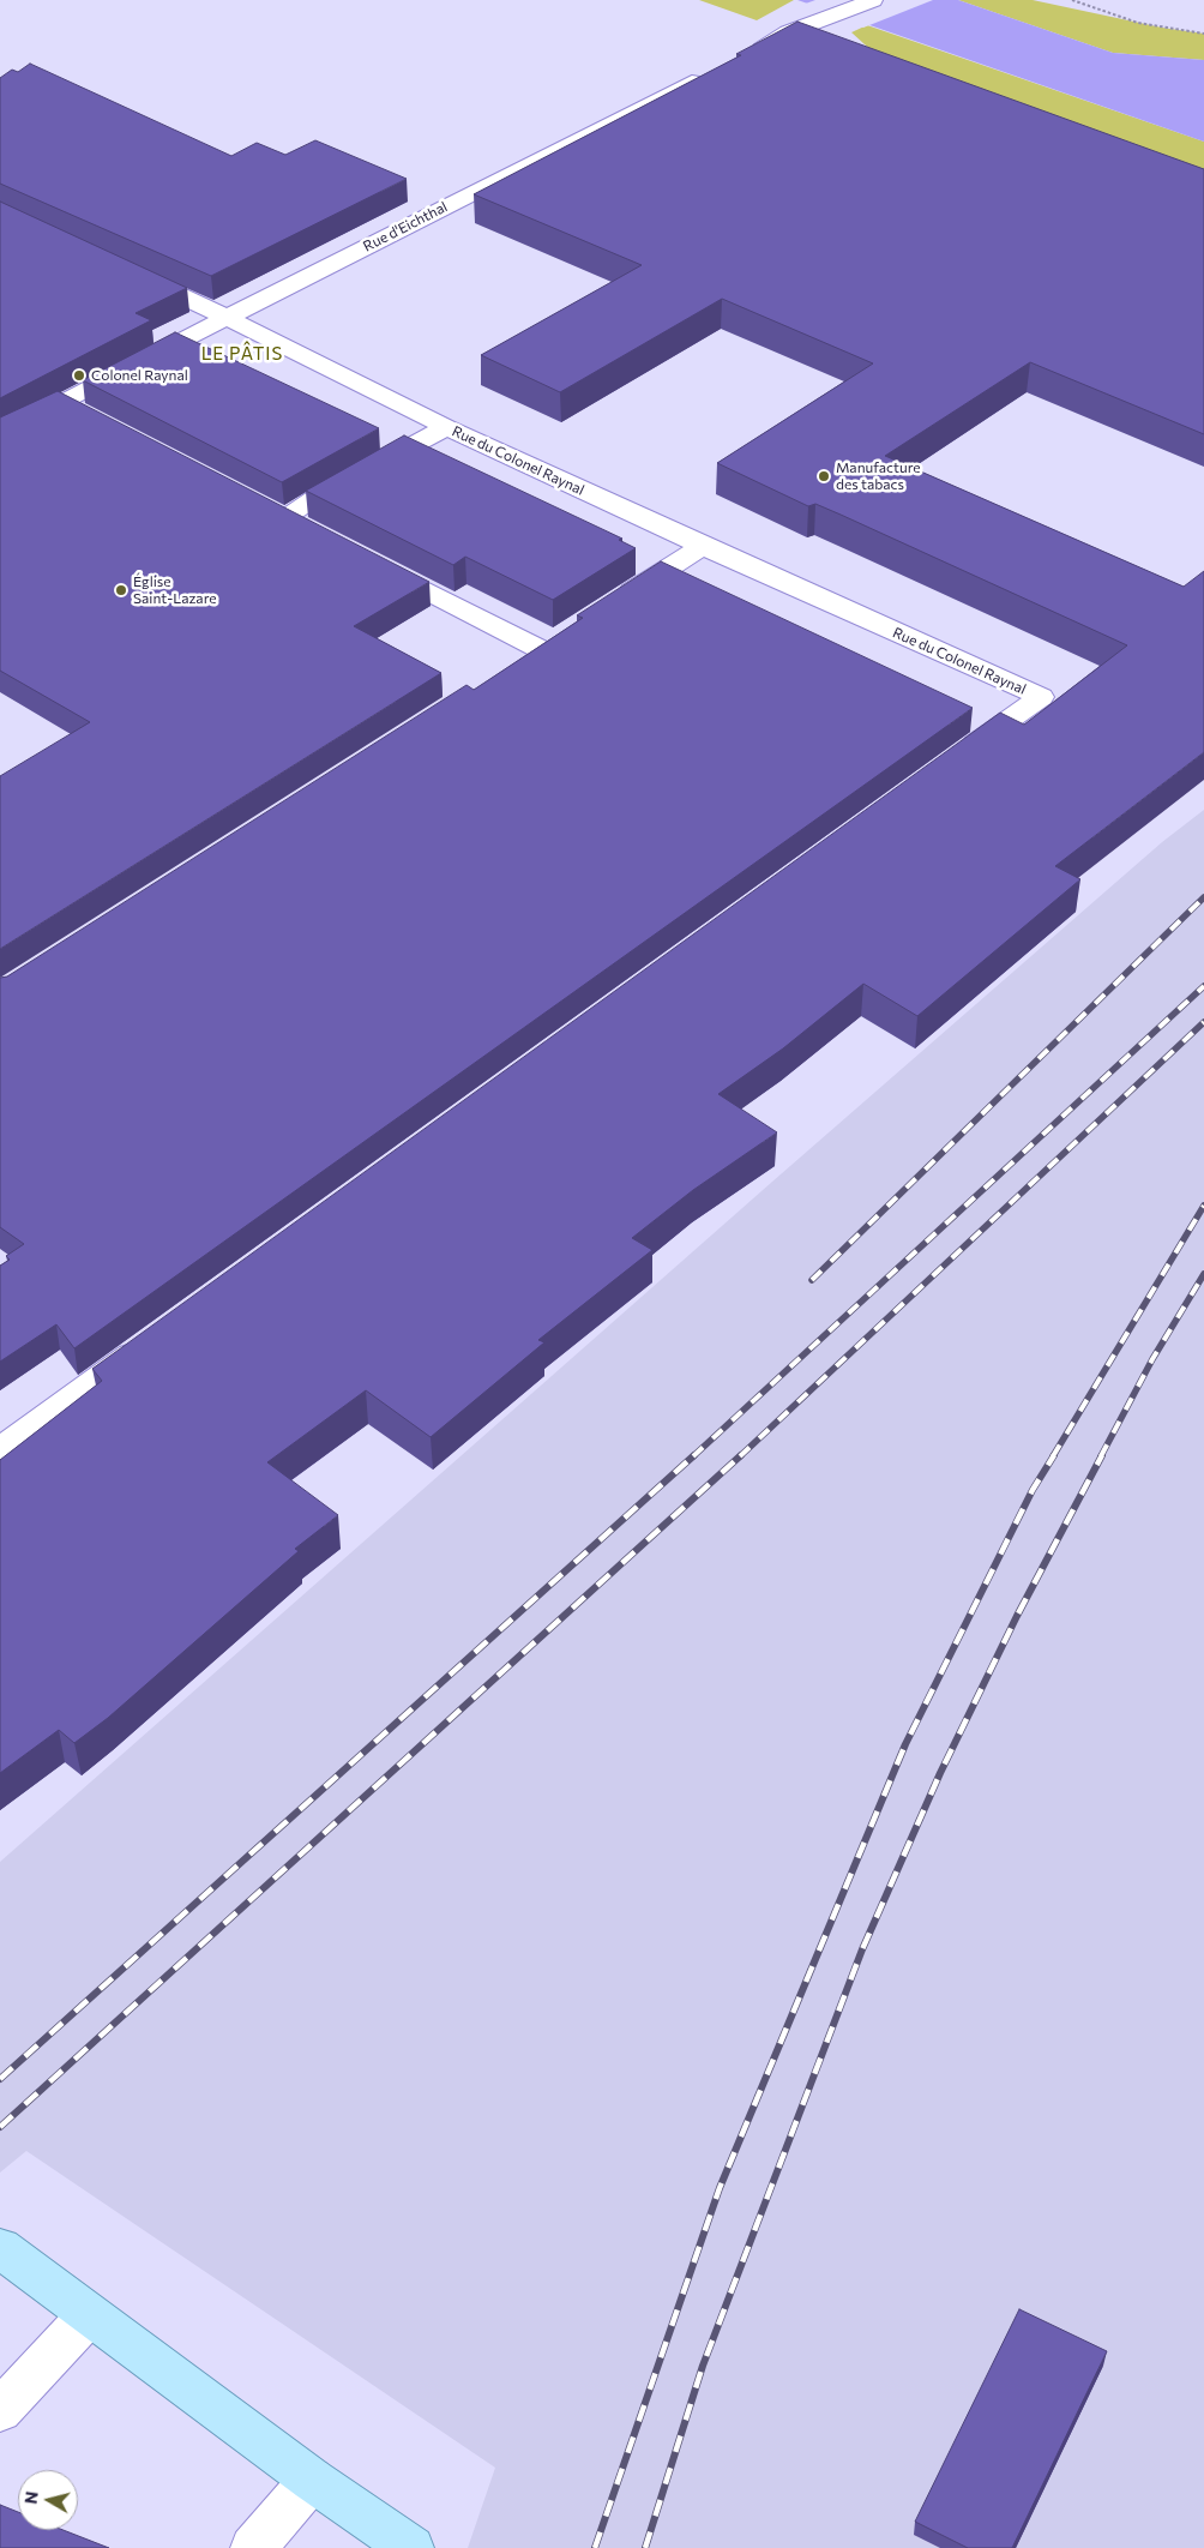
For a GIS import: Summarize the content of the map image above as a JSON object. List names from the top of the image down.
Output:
{
  "streets": {
    "street": ["Rue d'Eichthal", "Rue du Colonel Raynal"]
  },
  "crossings": [
    ["Rue d'Eichthal", "Rue du Colonel Raynal"]
  ],
  "districts": ["LE PÂTIS"],
  "places": ["Colonel Raynal", "Manufacture des tabacs", "Église Saint-Lazare"],
  "north": "left"
}
